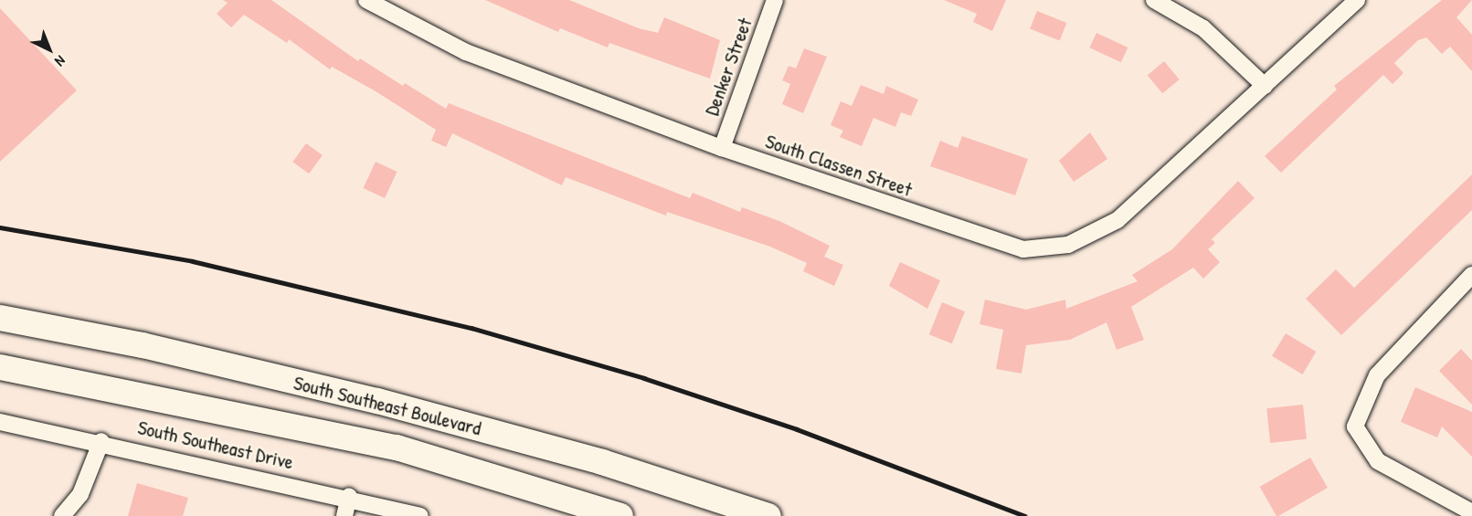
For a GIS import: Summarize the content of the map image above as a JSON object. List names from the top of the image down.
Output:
{
  "streets": {
    "main road": ["South Southeast Boulevard"],
    "street": ["Denker Street", "South Classen Street", "South Southeast Drive"]
  },
  "crossings": [
    ["Denker Street", "South Classen Street"]
  ],
  "north": "bottom right"
}
